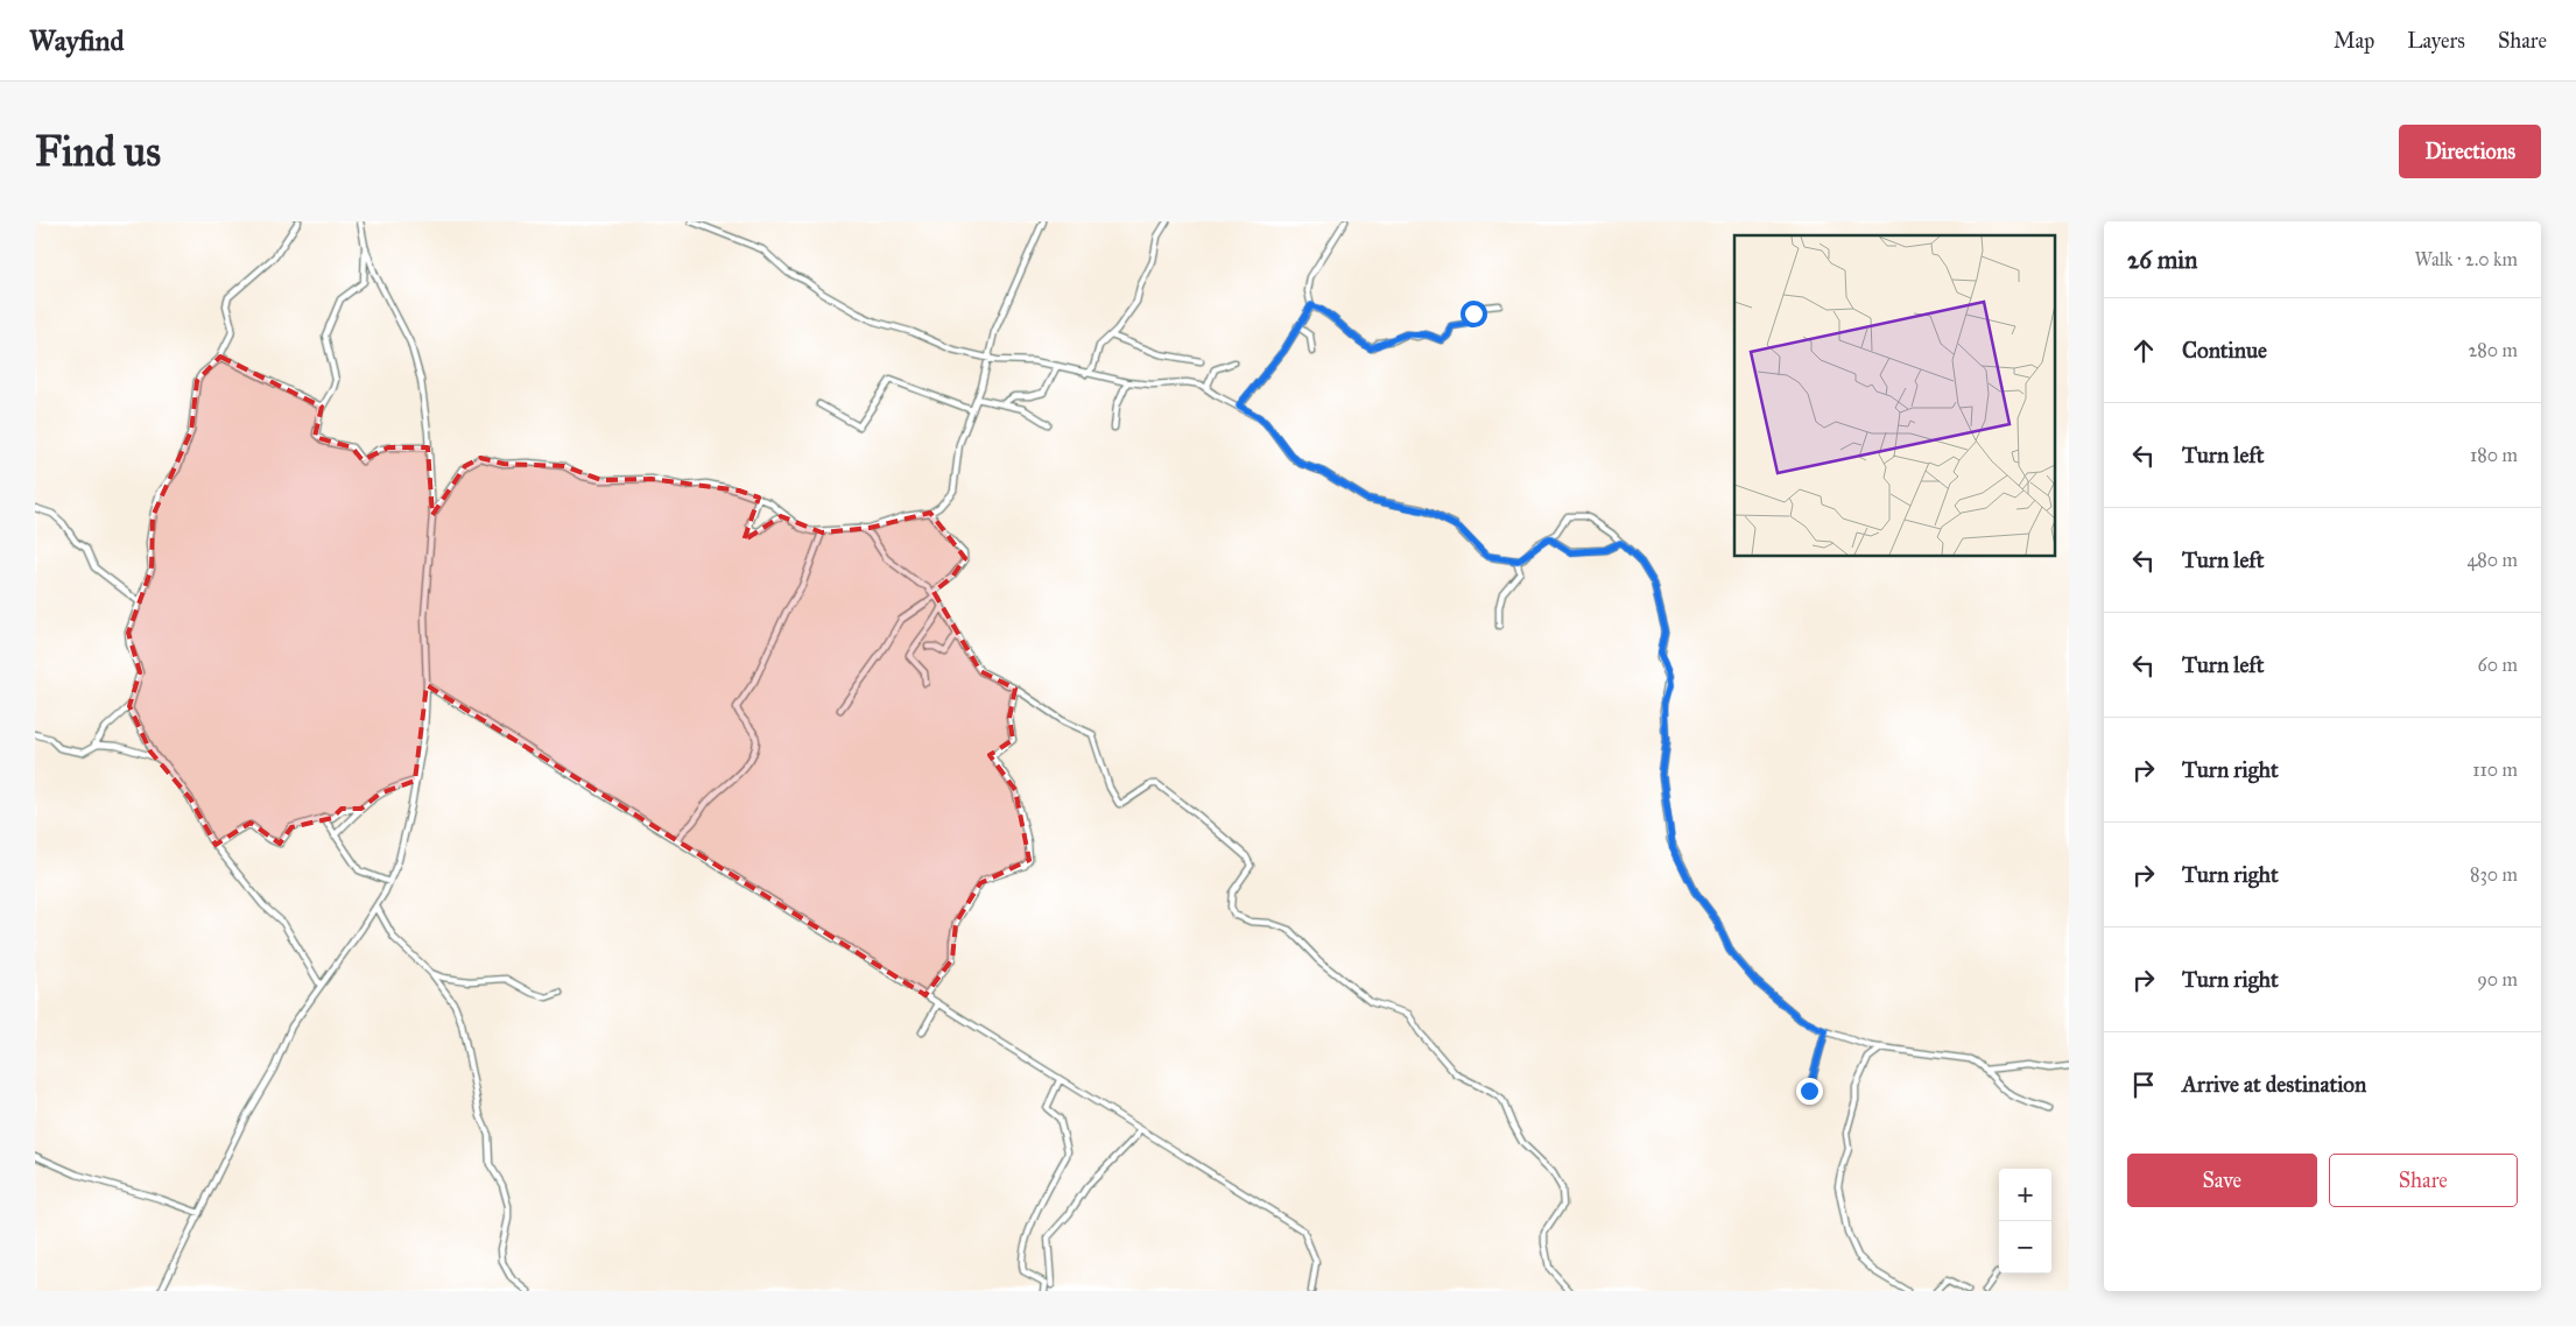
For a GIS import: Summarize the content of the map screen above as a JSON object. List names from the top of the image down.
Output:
{
  "page": {
    "header": "Wayfind",
    "nav": ["Map", "Layers", "Share"],
    "buttons": [
      "Directions",
      ["Save", "Share"]
    ],
    "title": "Find us",
    "heading": ["26 min", "Walk · 2.0 km"],
    "list": [
      ["Continue", "280 m"],
      ["Turn left", "180 m"],
      ["Turn left", "480 m"],
      ["Turn left", "60 m"],
      ["Turn right", "110 m"],
      ["Turn right", "830 m"],
      ["Turn right", "90 m"],
      "Arrive at destination"
    ],
    "map_buttons": ["+", "−"]
  }
}
